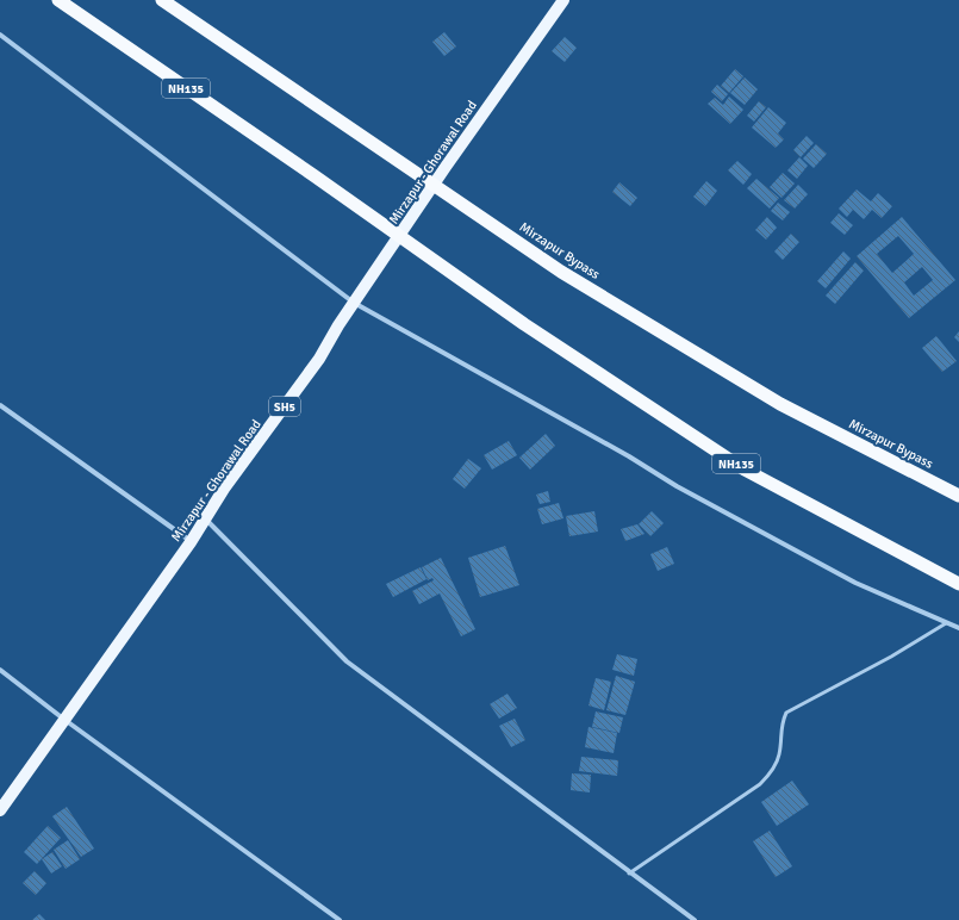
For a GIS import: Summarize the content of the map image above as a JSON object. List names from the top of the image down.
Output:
{
  "streets": {
    "highway": ["NH135", "Mirzapur Bypass"],
    "main road": ["Mirzapur - Ghorawal Road", "SH5"]
  }
}
